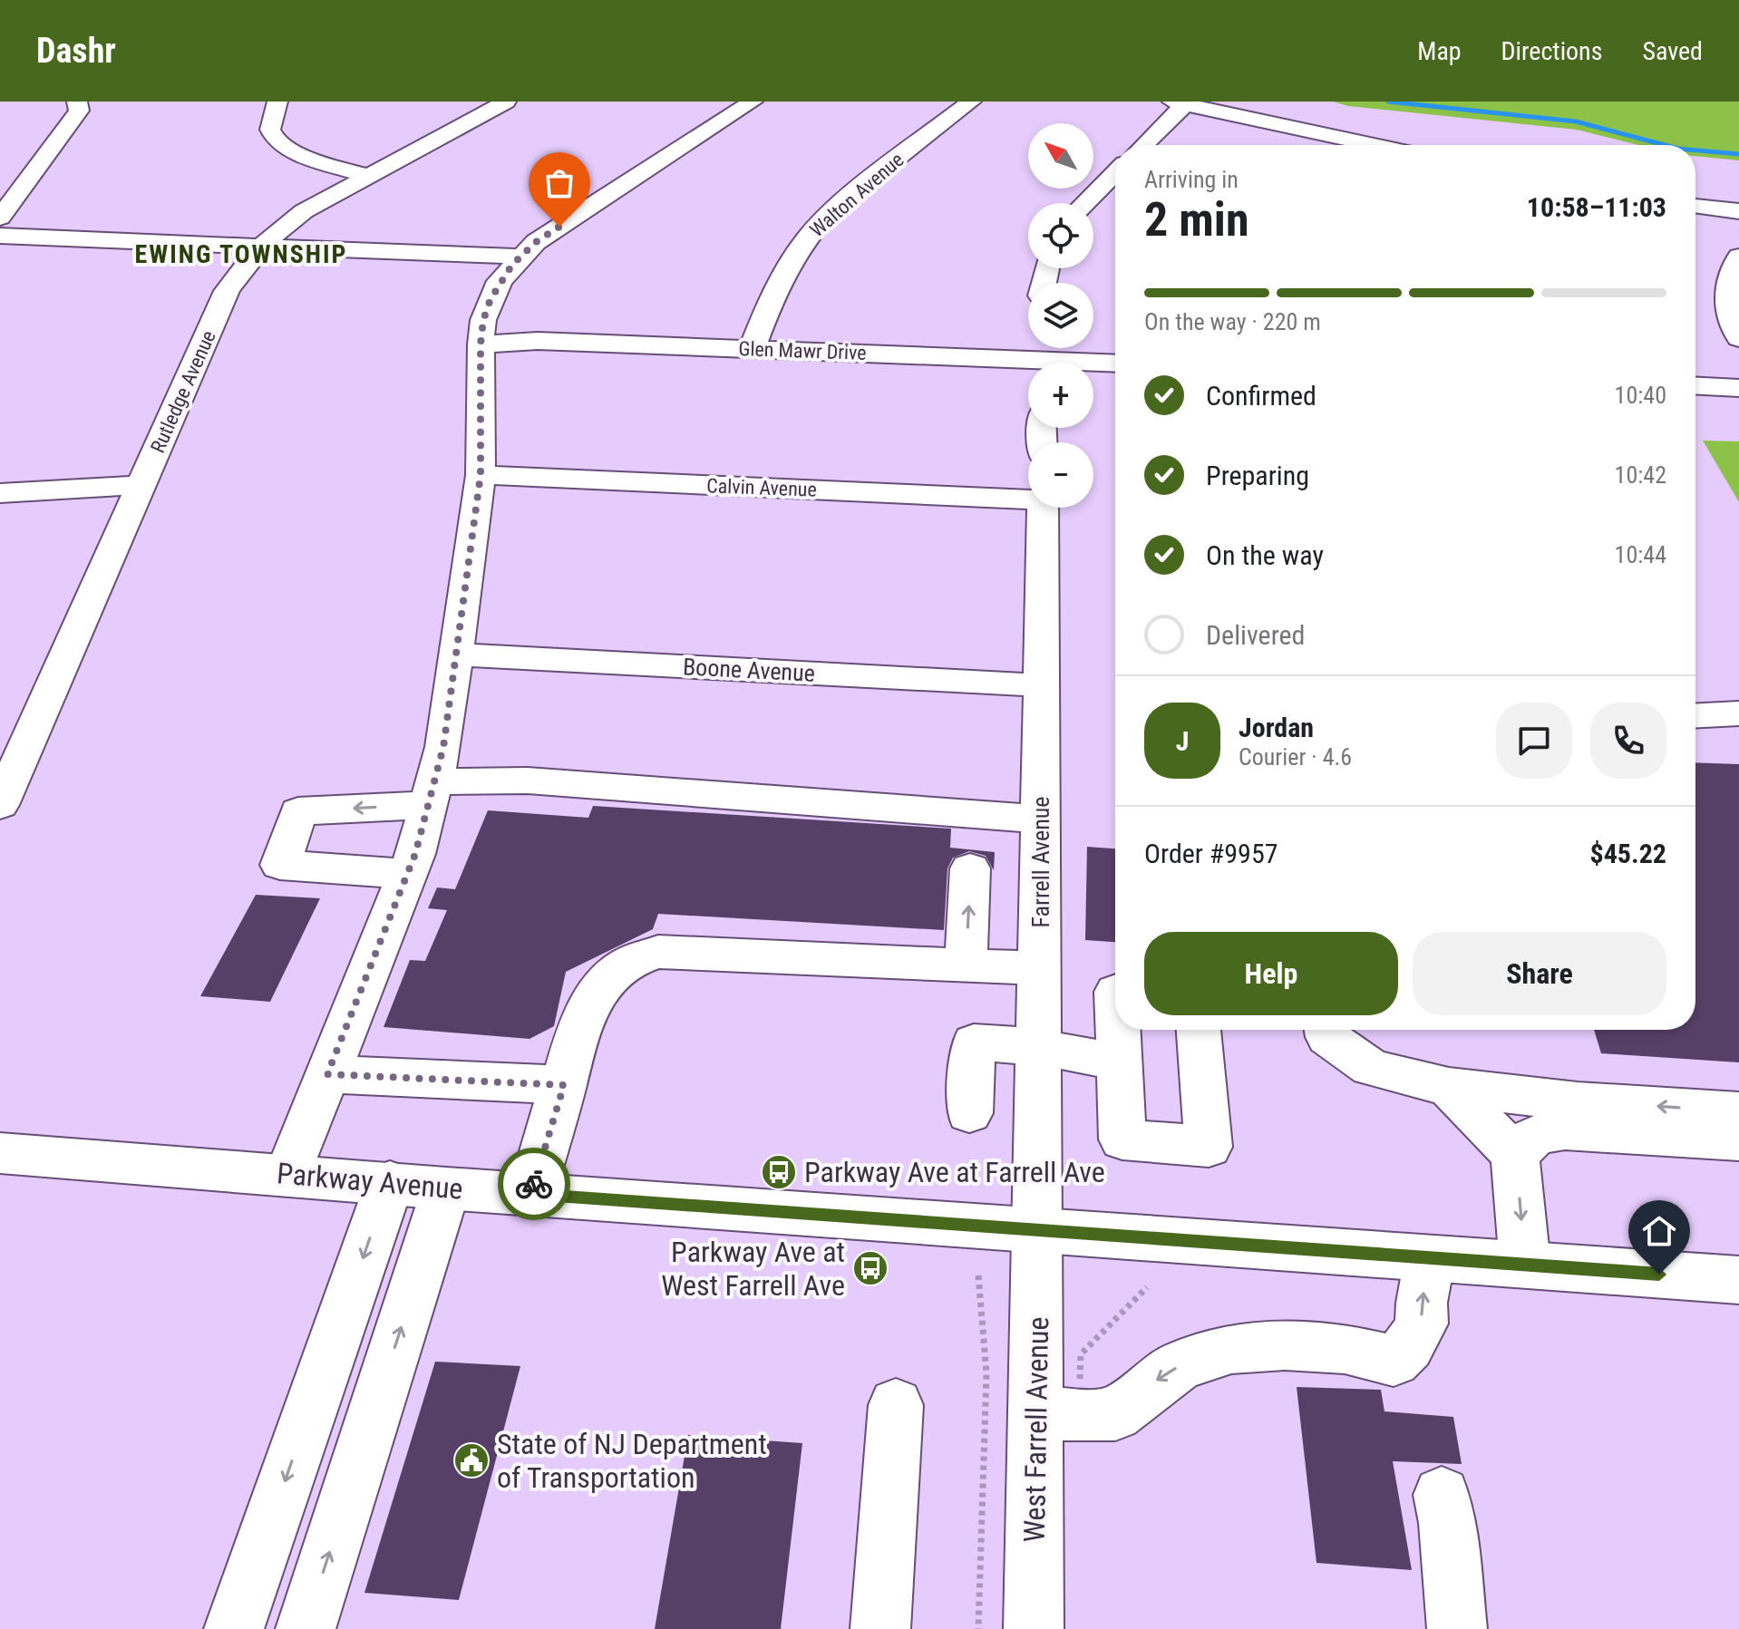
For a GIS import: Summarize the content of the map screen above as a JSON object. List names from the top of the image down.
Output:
{
  "streets": {
    "street": [
      "Walton Avenue",
      "Glen Mawr Drive",
      "Rutledge Avenue",
      "Calvin Avenue",
      "Boone Avenue",
      "Farrell Avenue",
      "Parkway Avenue",
      "West Farrell Avenue"
    ]
  },
  "crossings": [
    ["Walton Avenue", "Glen Mawr Drive"],
    ["Boone Avenue", "Farrell Avenue"],
    ["Farrell Avenue", "Parkway Avenue"],
    ["Farrell Avenue", "West Farrell Avenue"],
    ["Parkway Avenue", "West Farrell Avenue"]
  ],
  "districts": ["EWING TOWNSHIP"],
  "places": {
    "bus stop": ["Parkway Ave at Farrell Ave", "Parkway Ave at West Farrell Ave"],
    "public building": ["State of NJ Department of Transportation"]
  },
  "north": "top left",
  "page": {
    "header": "Dashr",
    "nav": ["Map", "Directions", "Saved"],
    "map_buttons": ["+", "−"],
    "heading": ["2 min", "Arriving in", "10:58–11:03"],
    "panel": [
      "Jordan",
      "Courier · 4.6",
      "Order #9957",
      "$45.22"
    ],
    "bar": "On the way · 220 m",
    "list": [
      ["Confirmed", "10:40"],
      ["Preparing", "10:42"],
      ["On the way", "10:44"],
      "Delivered"
    ],
    "round": "J",
    "buttons": ["Help", "Share"]
  }
}
